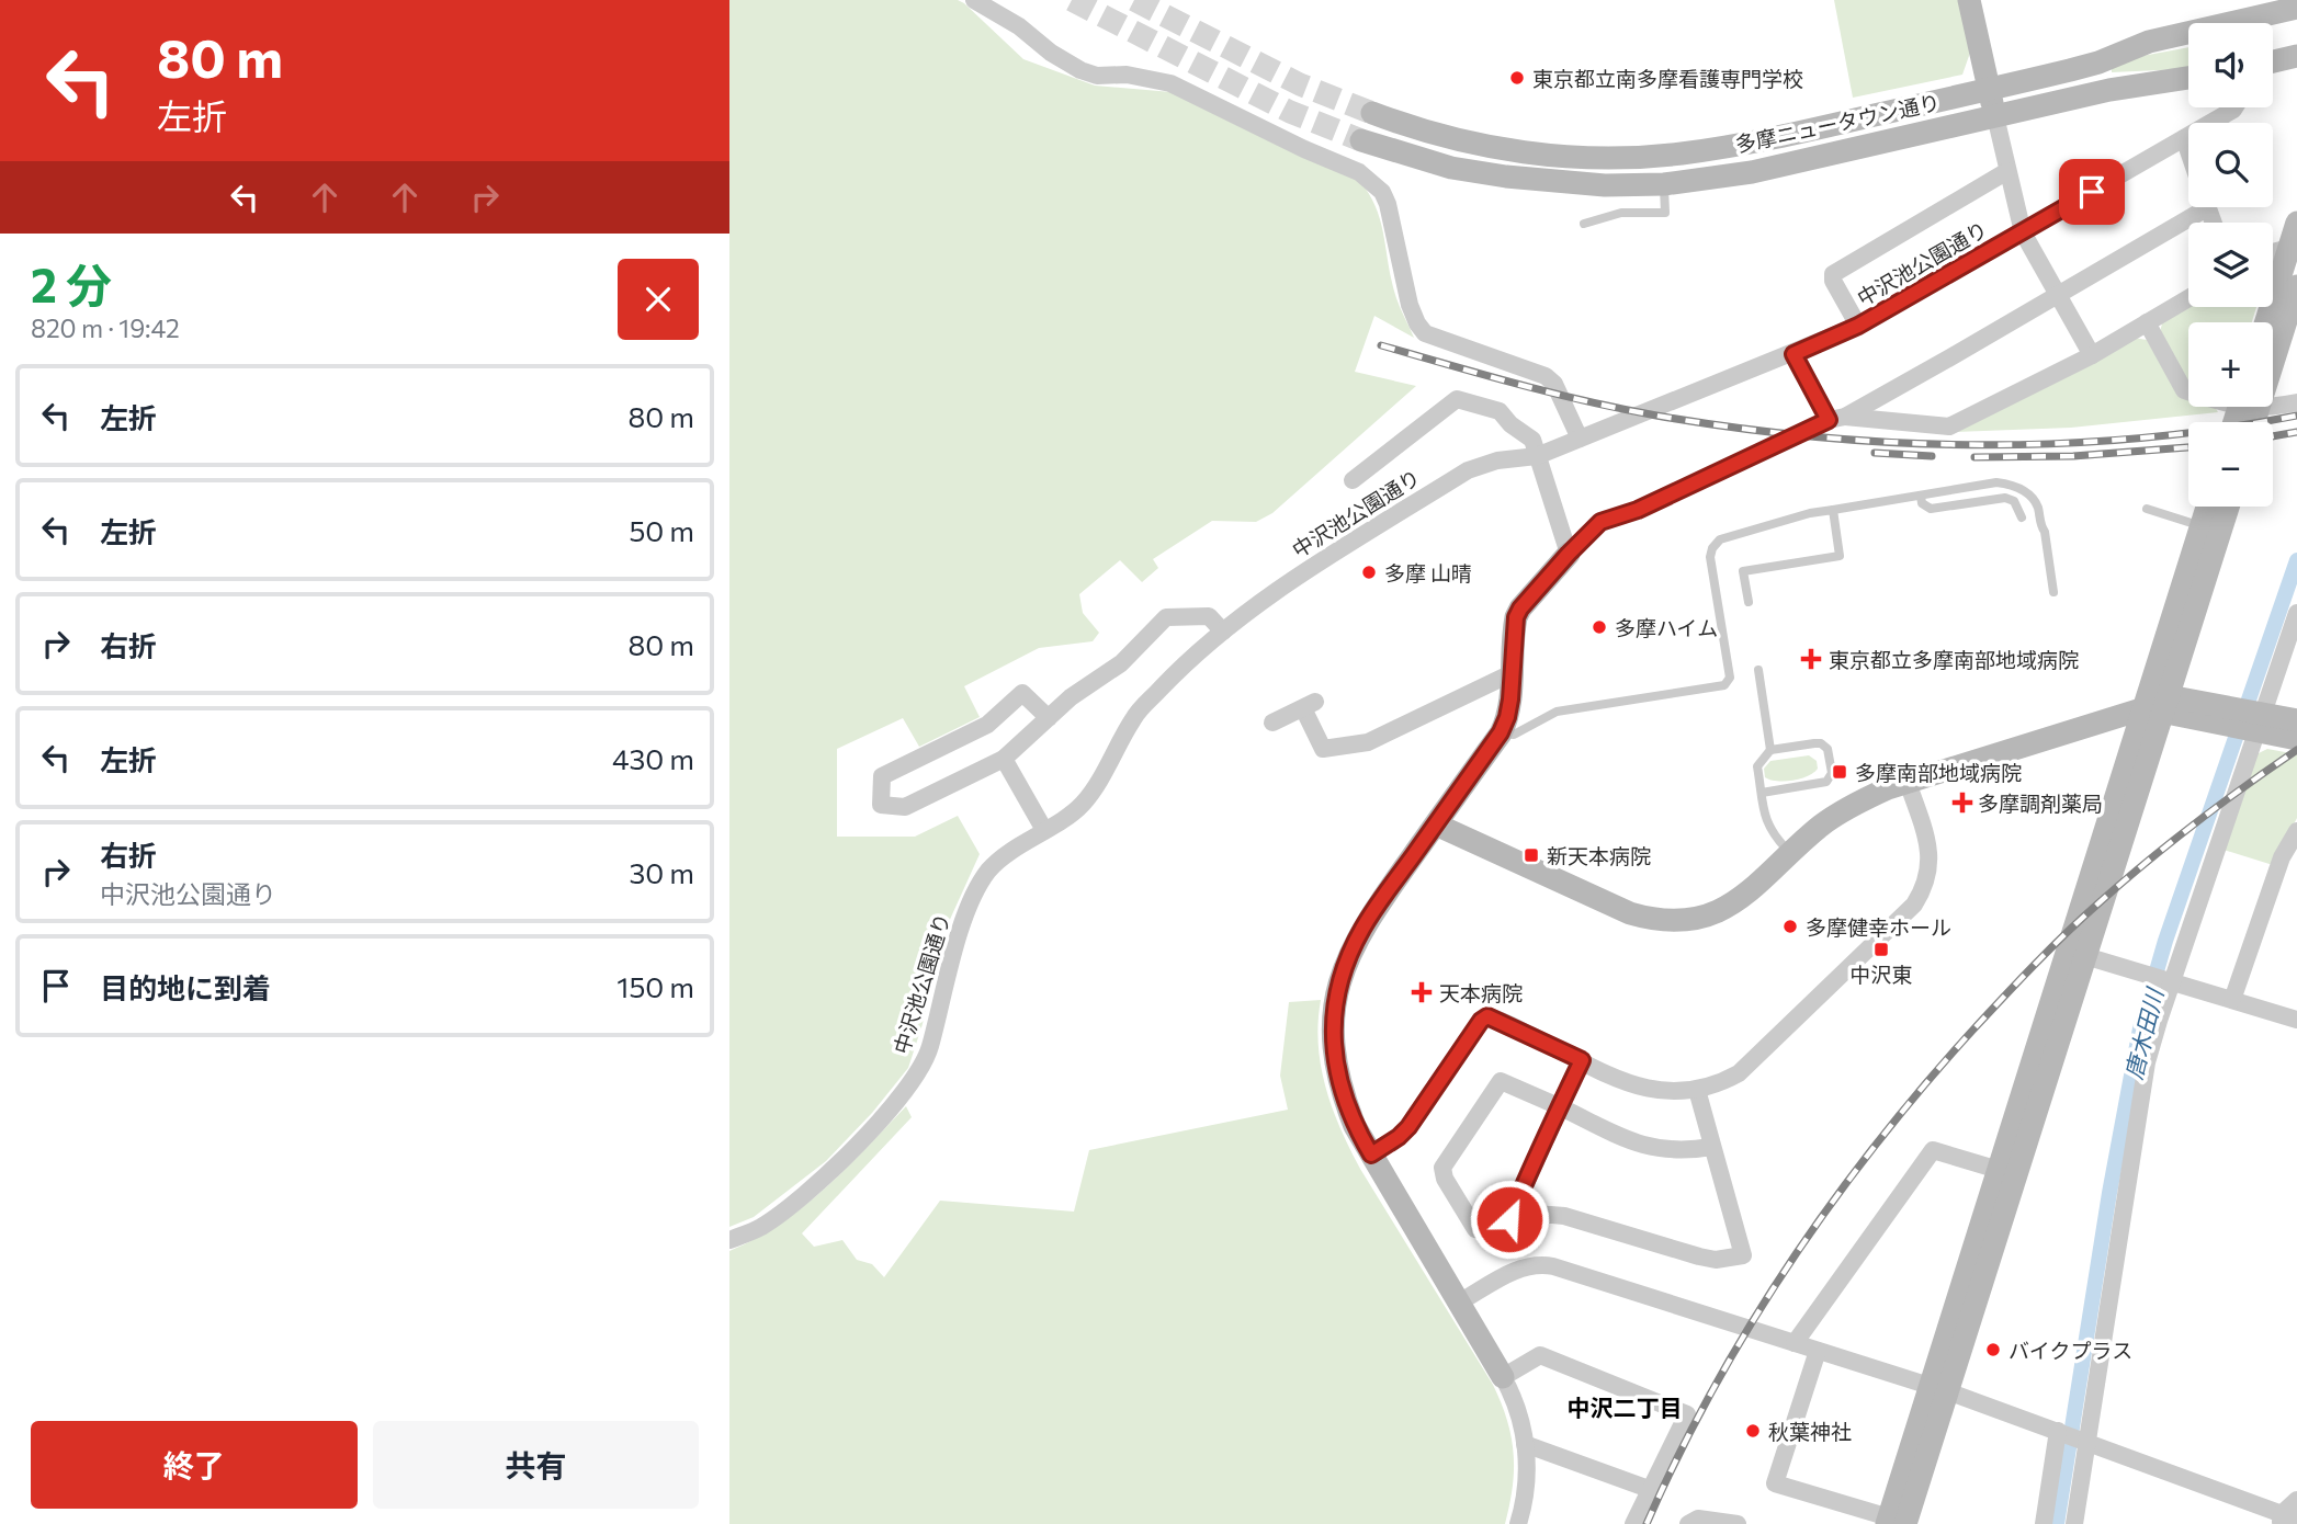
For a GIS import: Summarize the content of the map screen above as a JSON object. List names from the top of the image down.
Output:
{
  "streets": {
    "main road": ["多摩ニュータウン通り"],
    "street": ["中沢池公園通り"]
  },
  "districts": ["中沢二丁目"],
  "water": ["唐木田川"],
  "places": {
    "other": [
      "東京都立南多摩看護専門学校",
      "多摩 山晴",
      "多摩ハイム",
      "多摩健幸ホール",
      "バイクプラス",
      "秋葉神社"
    ],
    "health": ["東京都立多摩南部地域病院", "多摩調剤薬局", "天本病院"],
    "transit": ["多摩南部地域病院", "新天本病院", "中沢東"]
  },
  "page": {
    "turn": ["80 m", "左折"],
    "map_buttons": ["+", "−"],
    "heading": ["2 分", "820 m · 19:42"],
    "list": [
      {
        "name": "左折",
        "value": "80 m"
      },
      {
        "name": "左折",
        "value": "50 m"
      },
      {
        "name": "右折",
        "value": "80 m"
      },
      {
        "name": "左折",
        "value": "430 m"
      },
      {
        "name": "右折",
        "note": "中沢池公園通り",
        "value": "30 m"
      },
      {
        "name": "目的地に到着",
        "value": "150 m"
      }
    ],
    "buttons": ["終了", "共有"]
  }
}
